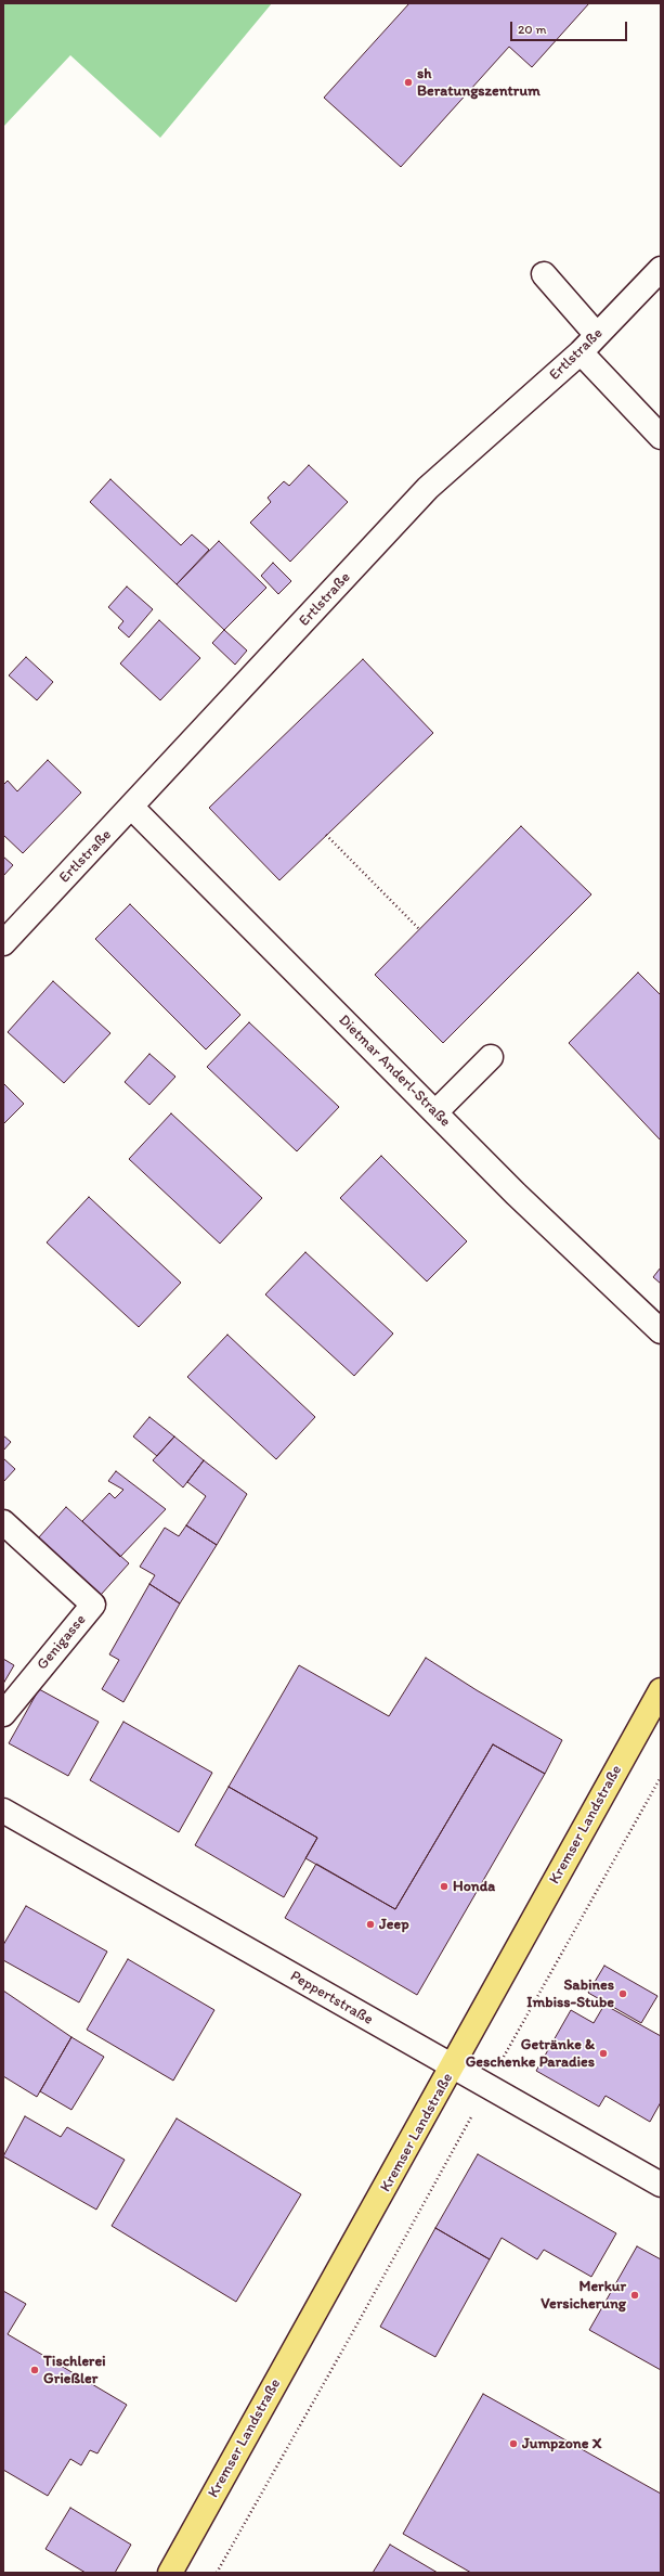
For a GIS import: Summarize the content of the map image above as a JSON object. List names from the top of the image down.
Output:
{
  "streets": {
    "main road": ["Kremser Landstraße"],
    "street": [
      "Ertlstraße",
      "Dietmar Anderl-Straße",
      "Genigasse",
      "Peppertstraße"
    ]
  },
  "crossings": [
    ["Ertlstraße", "Dietmar Anderl-Straße"],
    ["Kremser Landstraße", "Peppertstraße"]
  ],
  "places": [
    "sh Beratungszentrum",
    "Honda",
    "Jeep",
    "Sabines Imbiss-Stube",
    "Getränke & Geschenke Paradies",
    "Merkur Versicherung",
    "Tischlerei Grießler",
    "Jumpzone X"
  ],
  "scale_bar": "20 m"
}
